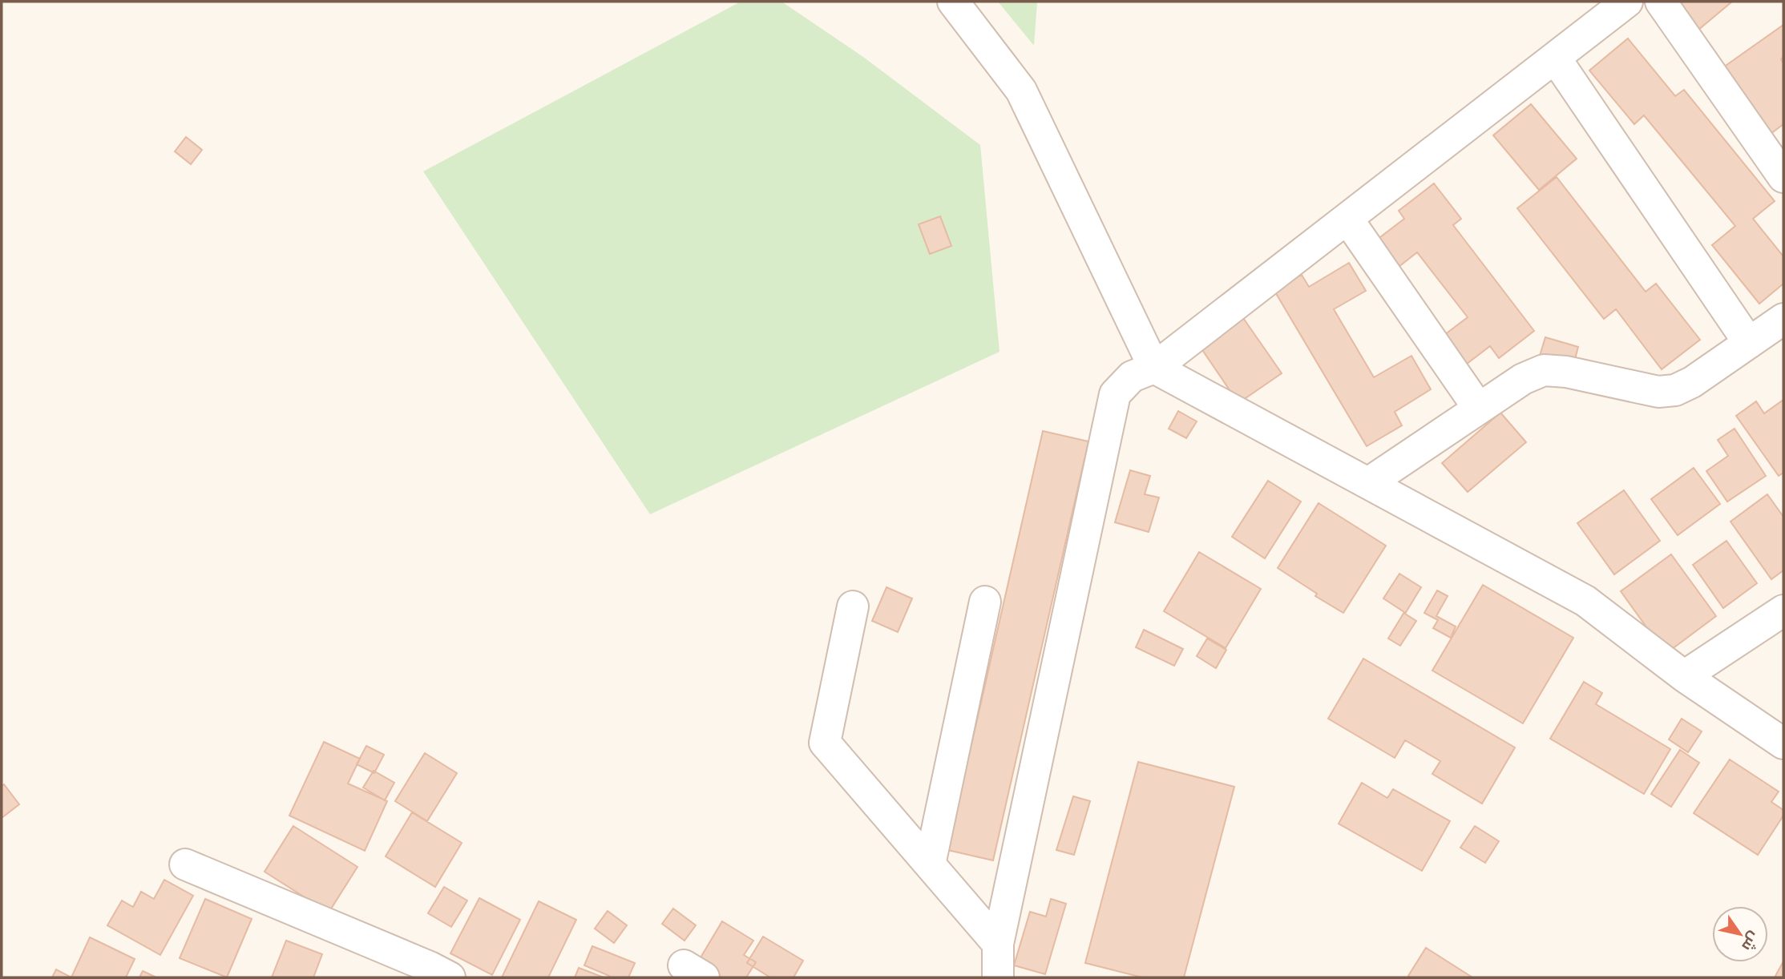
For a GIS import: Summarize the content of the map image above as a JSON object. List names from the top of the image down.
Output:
{
  "north": "bottom right"
}
